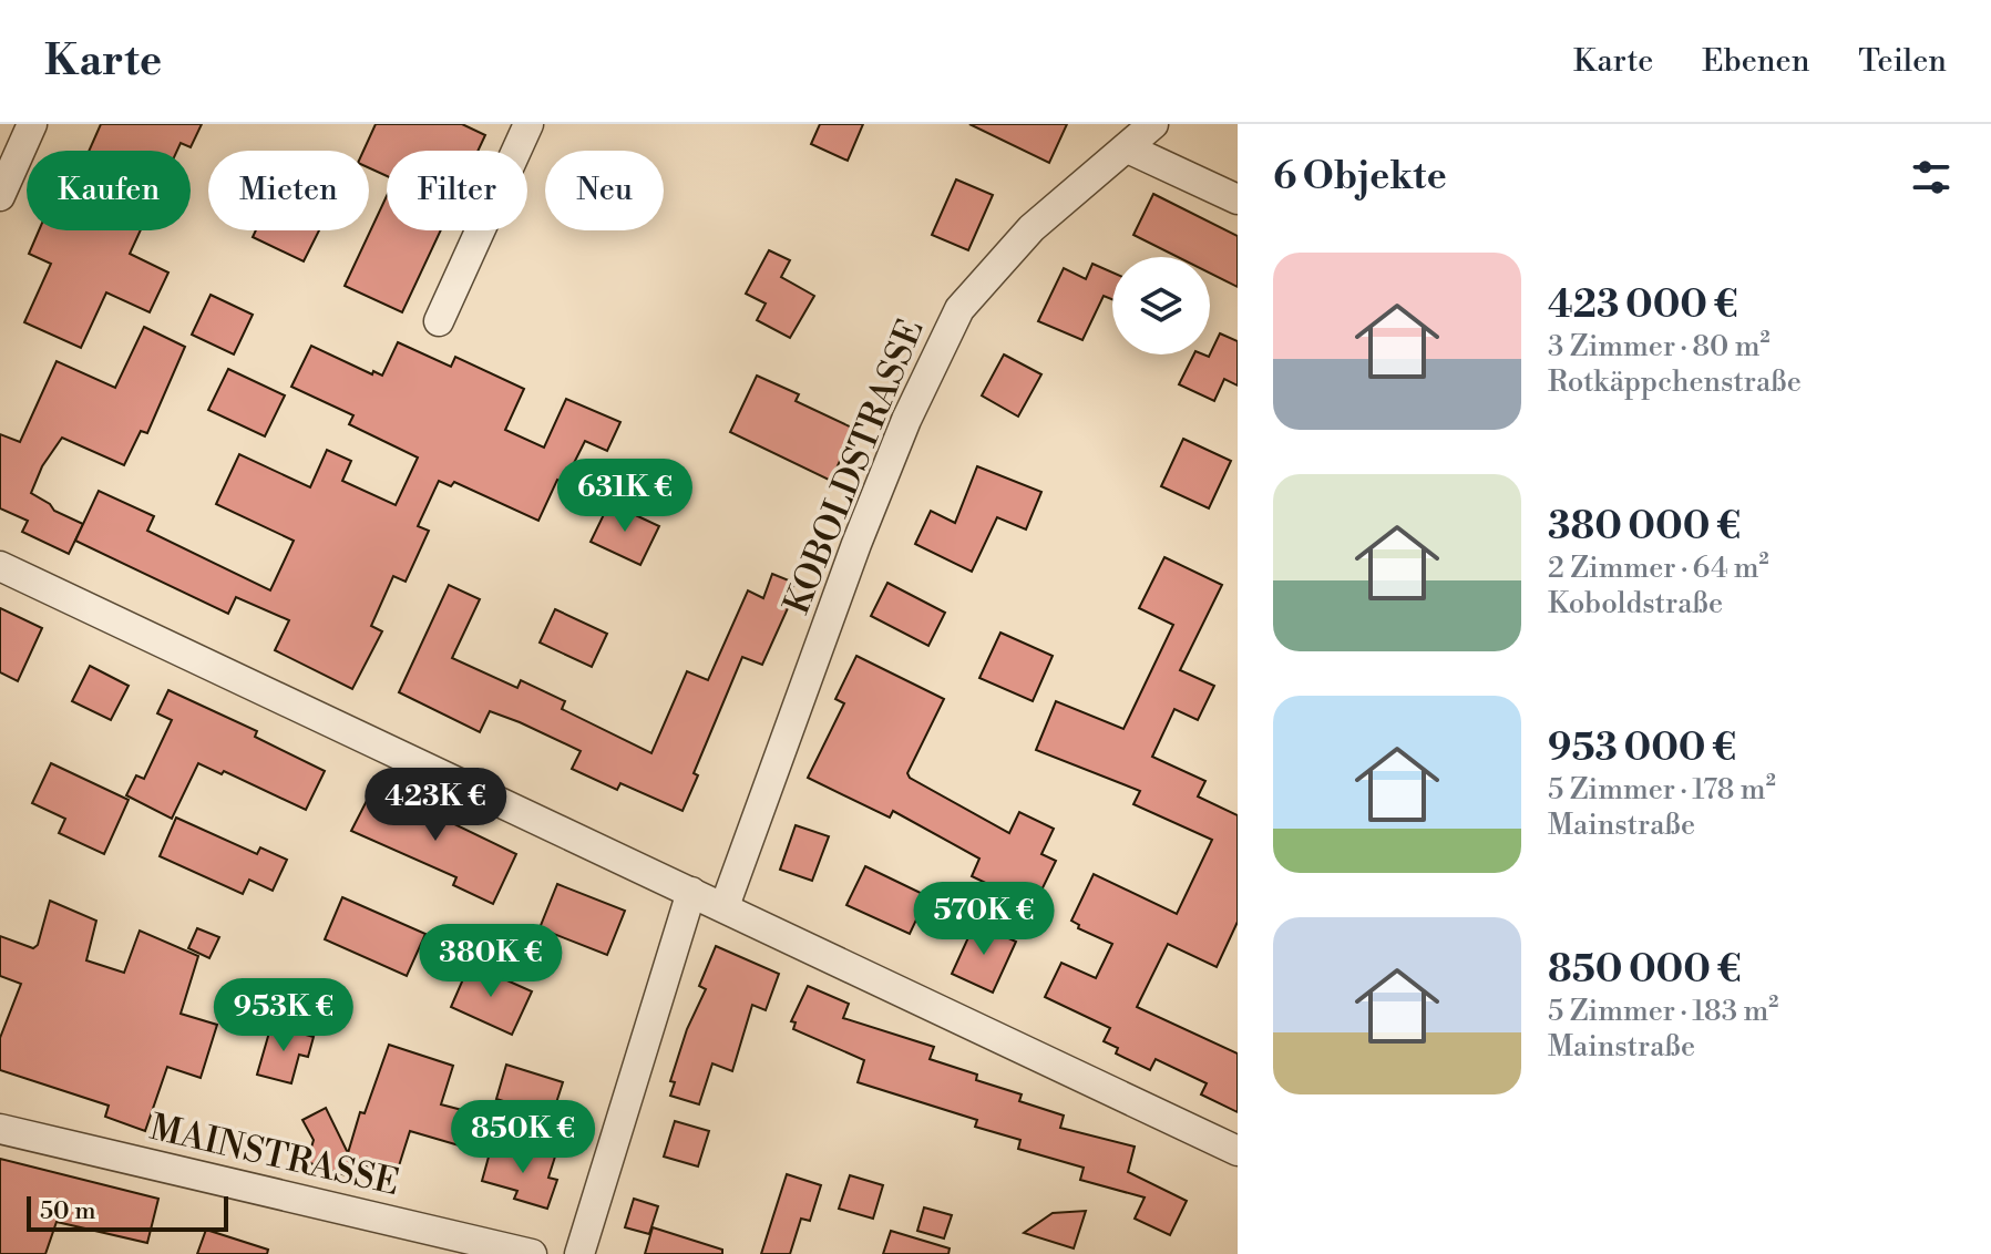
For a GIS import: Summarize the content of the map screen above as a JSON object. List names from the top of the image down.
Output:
{
  "streets": {
    "street": ["KOBOLDSTRASSE", "MAINSTRASSE"]
  },
  "scale_bar": "50 m",
  "page": {
    "header": "Karte",
    "nav": ["Karte", "Ebenen", "Teilen"],
    "heading": "6 Objekte",
    "chip": [
      "Kaufen",
      "Mieten",
      "Filter",
      "Neu"
    ],
    "list": [
      {
        "name": "423 000 €",
        "note": "3 Zimmer · 80 m² · Rotkäppchenstraße"
      },
      {
        "name": "380 000 €",
        "note": "2 Zimmer · 64 m² · Koboldstraße"
      },
      {
        "name": "953 000 €",
        "note": "5 Zimmer · 178 m² · Mainstraße"
      },
      {
        "name": "850 000 €",
        "note": "5 Zimmer · 183 m² · Mainstraße"
      }
    ],
    "price": [
      "631K €",
      "423K €",
      "570K €",
      "380K €",
      "953K €",
      "850K €"
    ],
    "scale": "50 m"
  }
}
